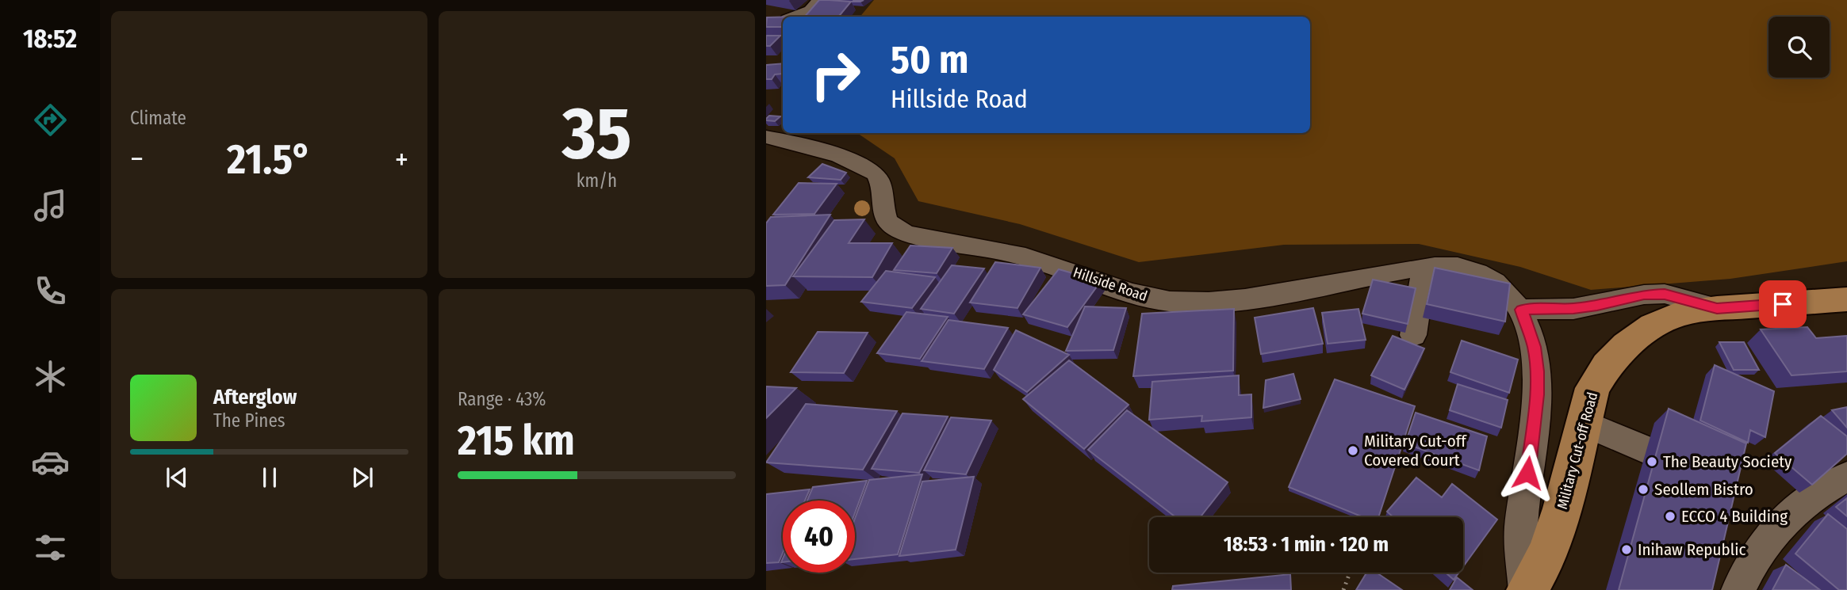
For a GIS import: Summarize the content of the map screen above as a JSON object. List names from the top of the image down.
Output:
{
  "streets": {
    "main road": ["Military Cut-off Road"],
    "street": ["Hillside Road"]
  },
  "crossings": [
    ["Hillside Road", "Military Cut-off Road"]
  ],
  "places": [
    "Military Cut-off Covered Court",
    "The Beauty Society",
    "Seollem Bistro",
    "ECCO 4 Building",
    "Inihaw Republic"
  ],
  "page": {
    "tabs": "18:52",
    "tile": [
      "Climate",
      ["35", "km/h"],
      ["Range · 43%", "215 km"]
    ],
    "turn": ["50 m", "Hillside Road"],
    "heat": ["−", "21.5°", "+"],
    "song": ["Afterglow", "The Pines"],
    "limit": "40",
    "trip": "18:53 · 1 min · 120 m"
  }
}
